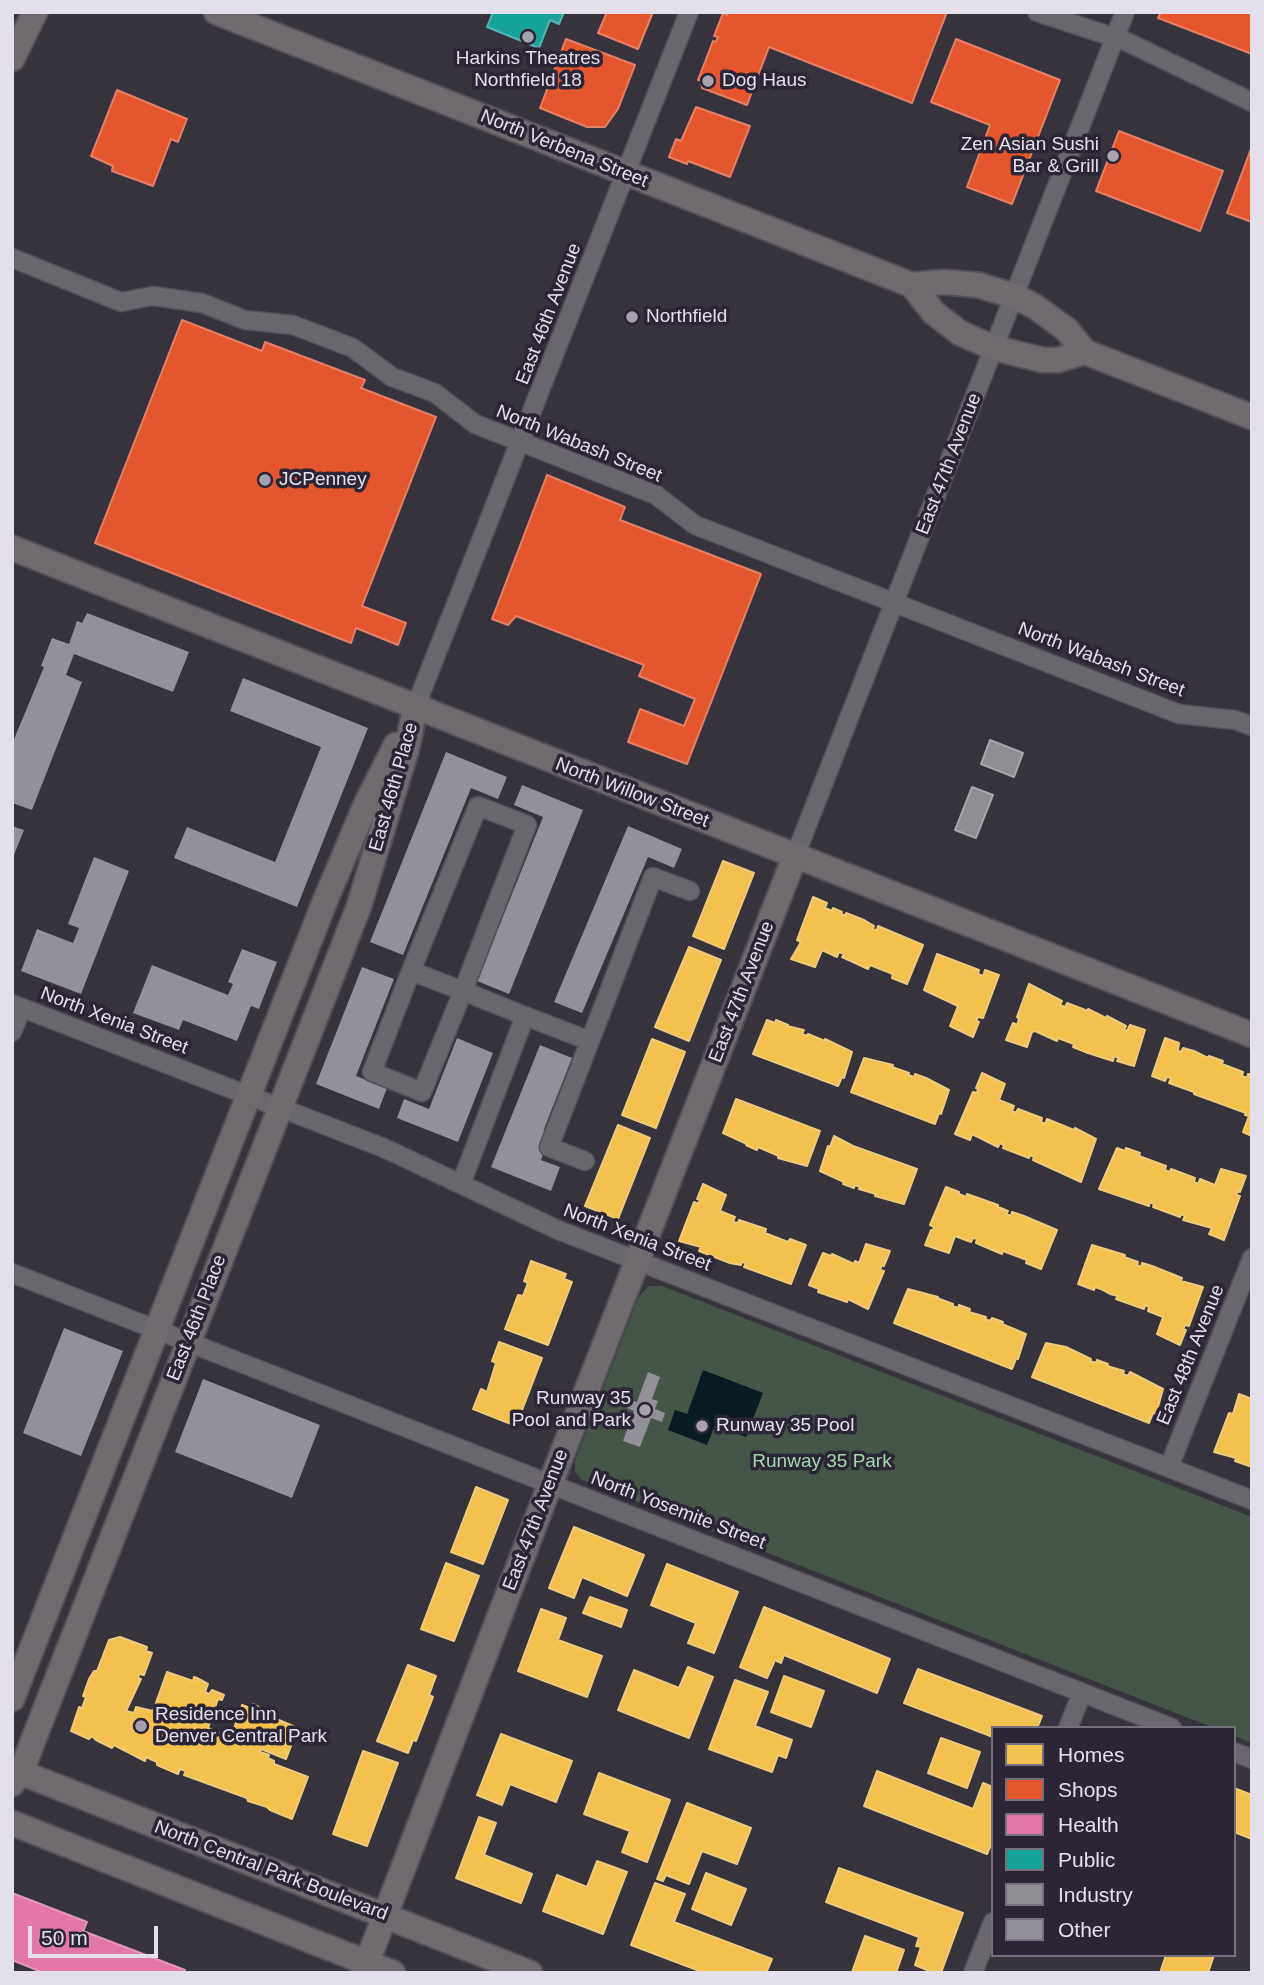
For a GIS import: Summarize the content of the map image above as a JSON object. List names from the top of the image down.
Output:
{
  "streets": {
    "street": [
      "North Verbena Street",
      "East 46th Avenue",
      "North Wabash Street",
      "East 47th Avenue",
      "East 46th Place",
      "North Willow Street",
      "North Xenia Street",
      "East 48th Avenue",
      "North Yosemite Street",
      "North Central Park Boulevard"
    ]
  },
  "crossings": [
    ["North Verbena Street", "East 46th Avenue"],
    ["North Verbena Street", "East 47th Avenue"],
    ["East 46th Avenue", "North Wabash Street"],
    ["East 46th Avenue", "East 46th Place"],
    ["East 46th Avenue", "North Willow Street"],
    ["North Wabash Street", "East 47th Avenue"],
    ["East 47th Avenue", "North Willow Street"],
    ["East 47th Avenue", "North Xenia Street"],
    ["East 47th Avenue", "North Yosemite Street"],
    ["East 47th Avenue", "North Central Park Boulevard"],
    ["East 46th Place", "North Willow Street"],
    ["East 46th Place", "North Xenia Street"],
    ["East 46th Place", "North Yosemite Street"],
    ["East 46th Place", "North Central Park Boulevard"],
    ["North Xenia Street", "East 48th Avenue"]
  ],
  "parks": ["Runway 35 Park"],
  "places": [
    "Harkins Theatres Northfield 18",
    "Dog Haus",
    "Zen Asian Sushi Bar & Grill",
    "Northfield",
    "JCPenney",
    "Runway 35 Pool and Park",
    "Runway 35 Pool",
    "Residence Inn Denver Central Park"
  ],
  "legend": [
    "Homes",
    "Shops",
    "Health",
    "Public",
    "Industry",
    "Other"
  ],
  "scale_bar": "50 m"
}
